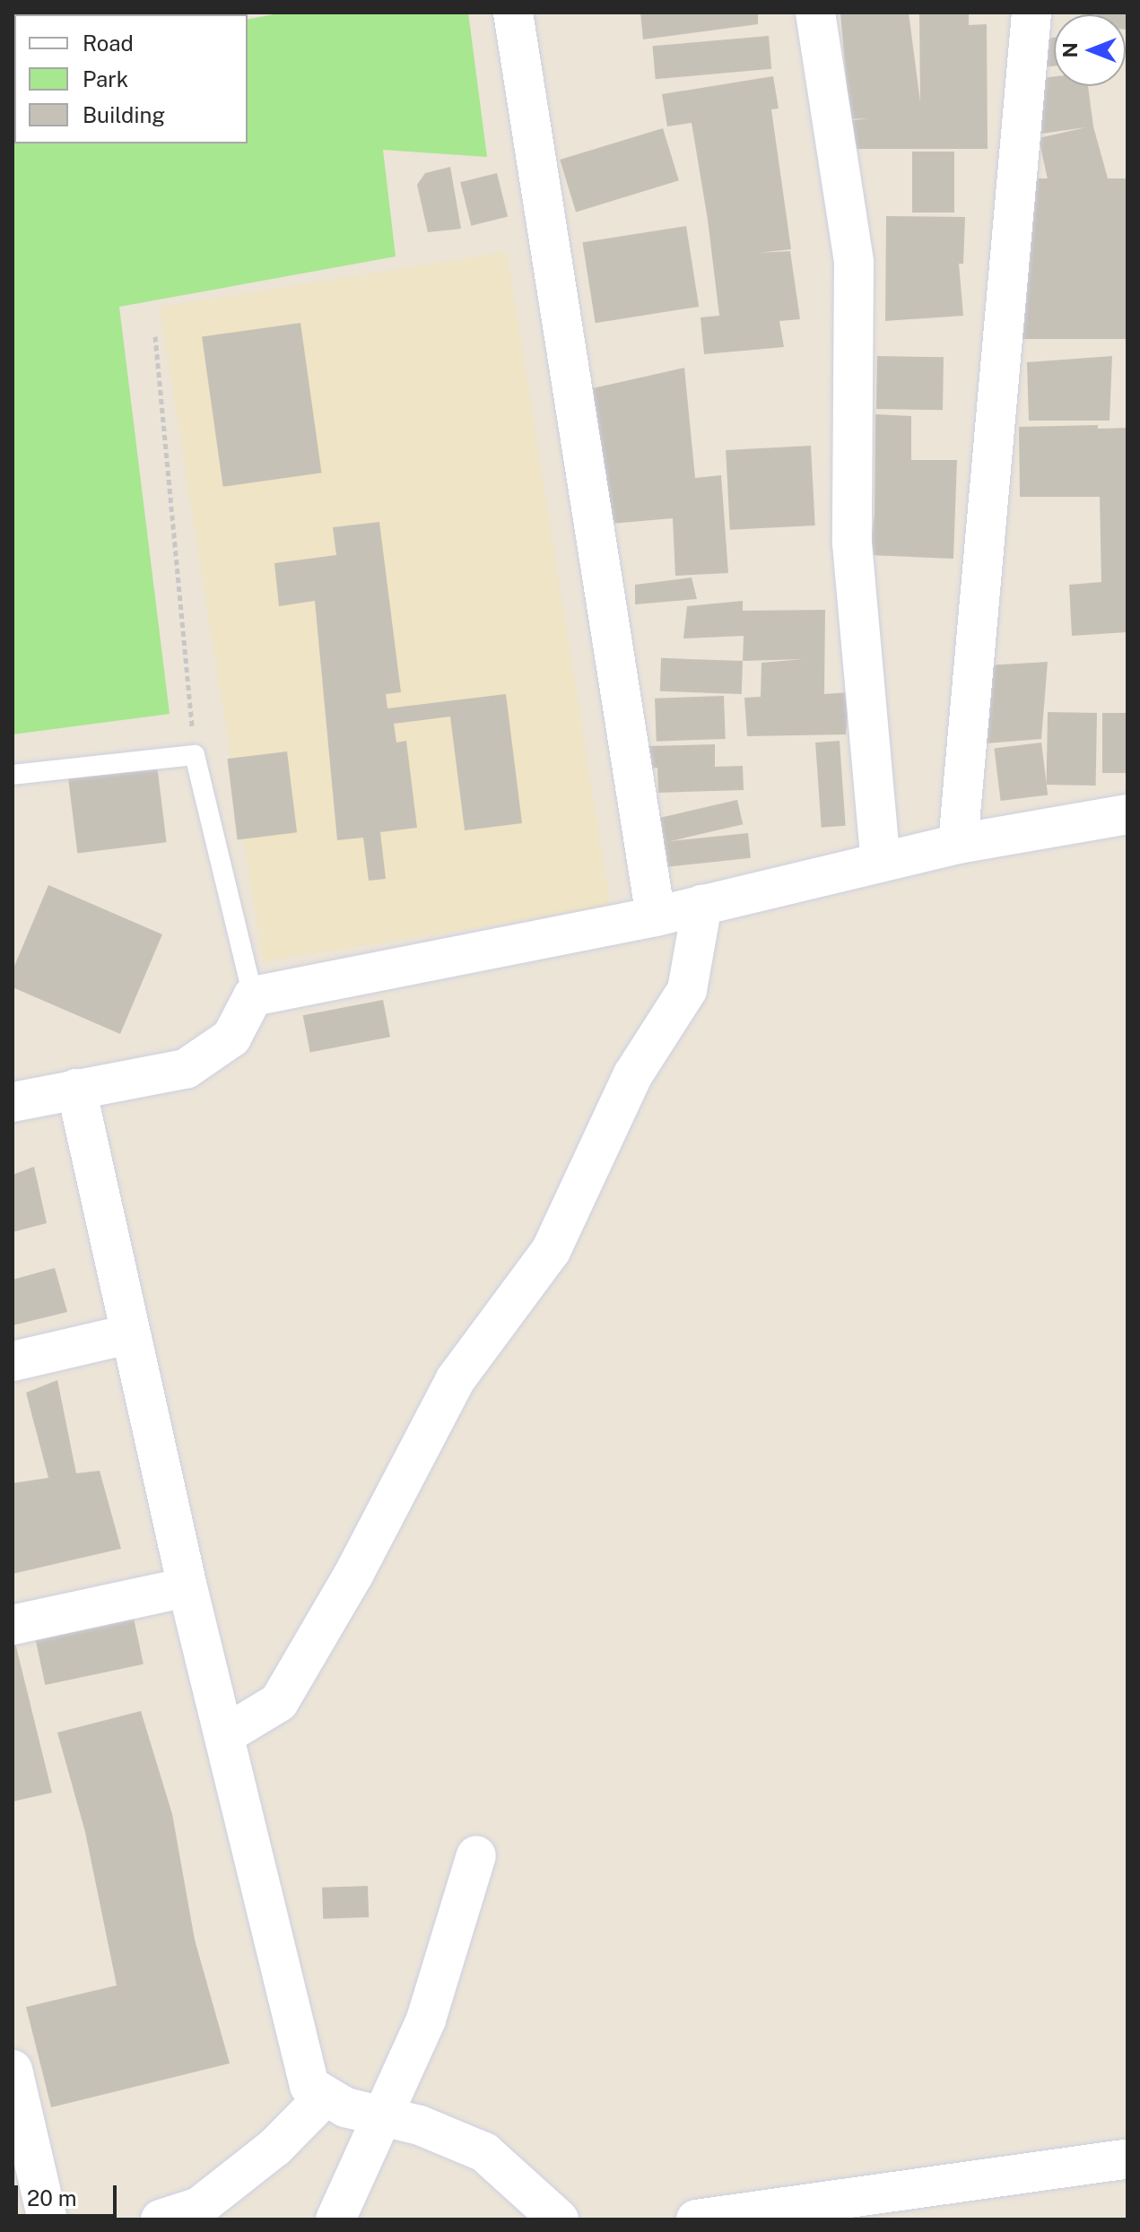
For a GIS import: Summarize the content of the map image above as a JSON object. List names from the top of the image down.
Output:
{
  "legend": ["Road", "Park", "Building"],
  "scale_bar": "20 m",
  "north": "left"
}
